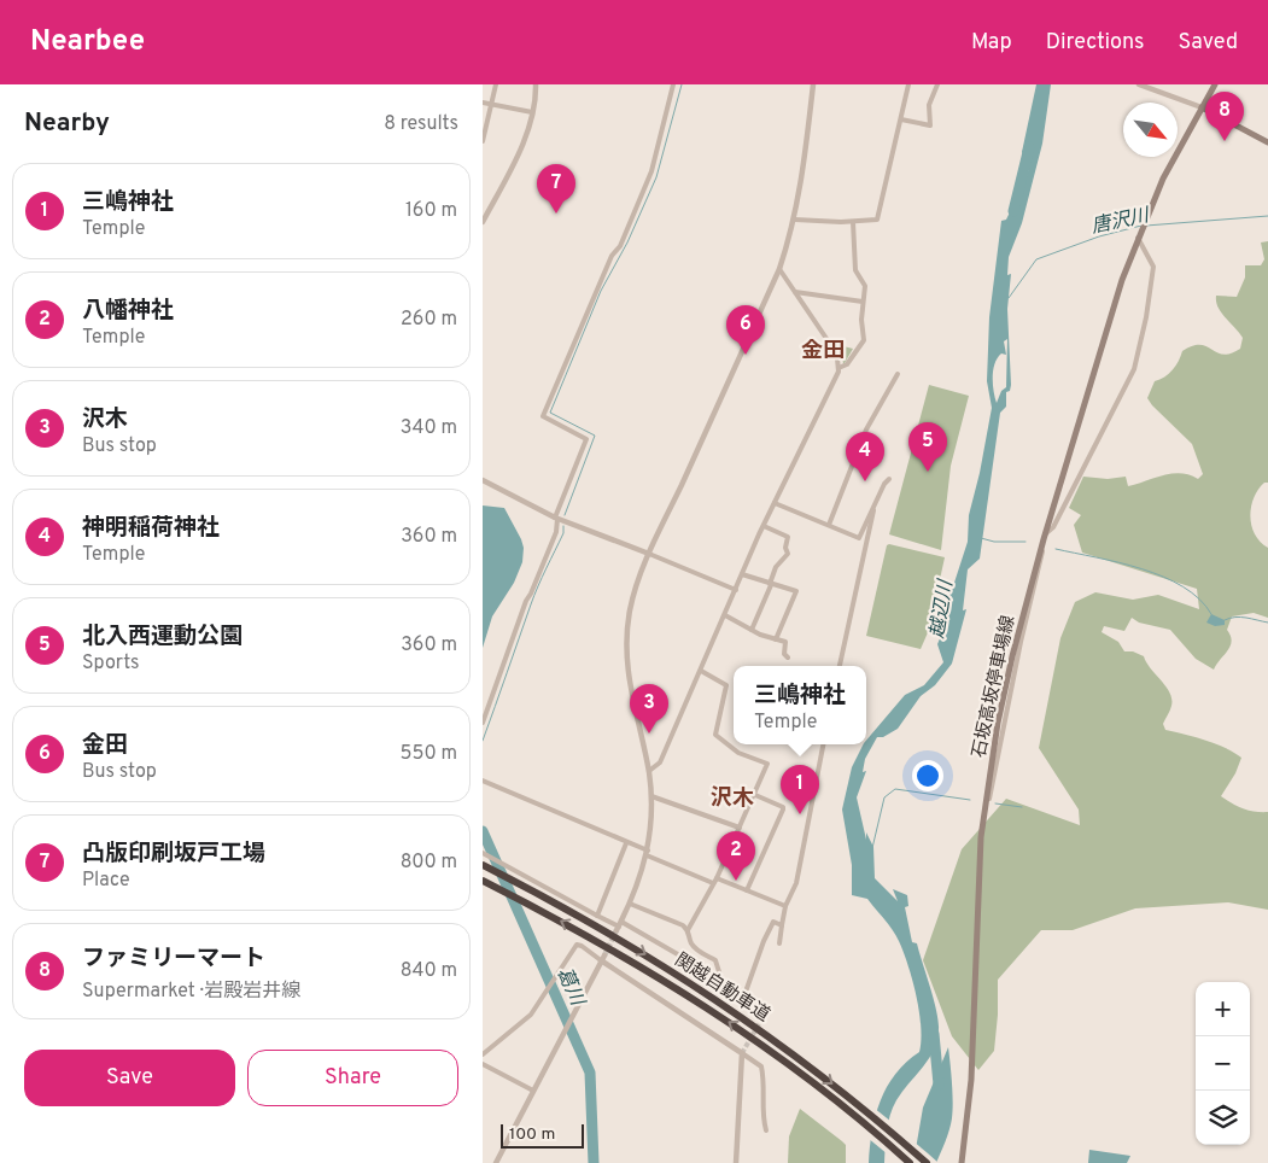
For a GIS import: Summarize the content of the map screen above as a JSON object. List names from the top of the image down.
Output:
{
  "streets": {
    "highway": ["関越自動車道"],
    "main road": ["石坂高坂停車場線"]
  },
  "districts": ["金田", "沢木"],
  "water": ["唐沢川", "越辺川", "葛川"],
  "scale_bar": "100 m",
  "north": "bottom right",
  "page": {
    "header": "Nearbee",
    "nav": ["Map", "Directions", "Saved"],
    "heading": ["Nearby", "8 results"],
    "pins": [
      "8",
      "7",
      "6",
      "5",
      "4",
      "3",
      "1",
      "2"
    ],
    "list": [
      {
        "mark": "1",
        "name": "三嶋神社",
        "note": "Temple",
        "value": "160 m"
      },
      {
        "mark": "2",
        "name": "八幡神社",
        "note": "Temple",
        "value": "260 m"
      },
      {
        "mark": "3",
        "name": "沢木",
        "note": "Bus stop",
        "value": "340 m"
      },
      {
        "mark": "4",
        "name": "神明稲荷神社",
        "note": "Temple",
        "value": "360 m"
      },
      {
        "mark": "5",
        "name": "北入西運動公園",
        "note": "Sports",
        "value": "360 m"
      },
      {
        "mark": "6",
        "name": "金田",
        "note": "Bus stop",
        "value": "550 m"
      },
      {
        "mark": "7",
        "name": "凸版印刷坂戸工場",
        "note": "Place",
        "value": "800 m"
      },
      {
        "mark": "8",
        "name": "ファミリーマート",
        "note": "Supermarket · 岩殿岩井線",
        "value": "840 m"
      }
    ],
    "popup": ["三嶋神社", "Temple"],
    "map_buttons": ["+", "−"],
    "buttons": ["Save", "Share"],
    "scale": "100 m"
  }
}
